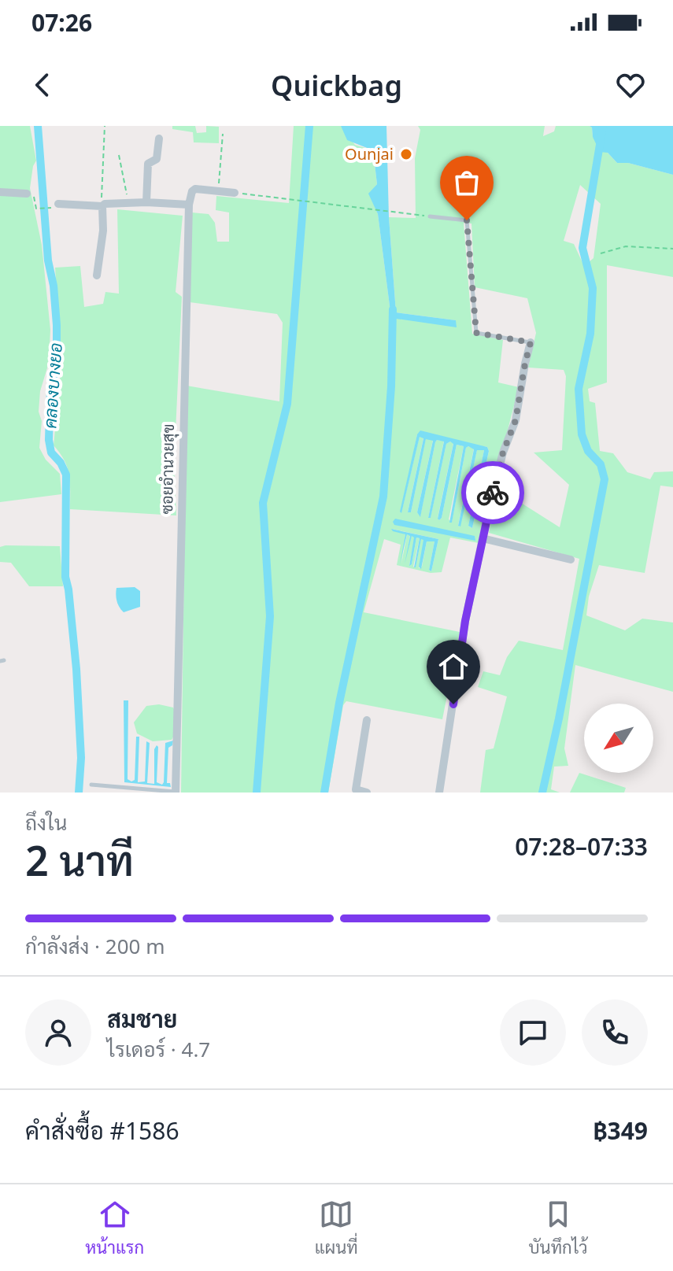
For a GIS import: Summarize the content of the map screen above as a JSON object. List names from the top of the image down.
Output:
{
  "streets": {
    "street": ["ซอยอำนวยสุข"]
  },
  "water": ["คลองบางยอ"],
  "places": ["Ounjai"],
  "north": "bottom left",
  "page": {
    "status": "07:26",
    "header": "Quickbag",
    "heading": ["2 นาที", "ถึงใน", "07:28–07:33"],
    "panel": [
      "สมชาย",
      "ไรเดอร์ · 4.7",
      "คำสั่งซื้อ #1586",
      "฿349"
    ],
    "bar": "กำลังส่ง · 200 m",
    "tabs": ["หน้าแรก", "แผนที่", "บันทึกไว้"]
  }
}
